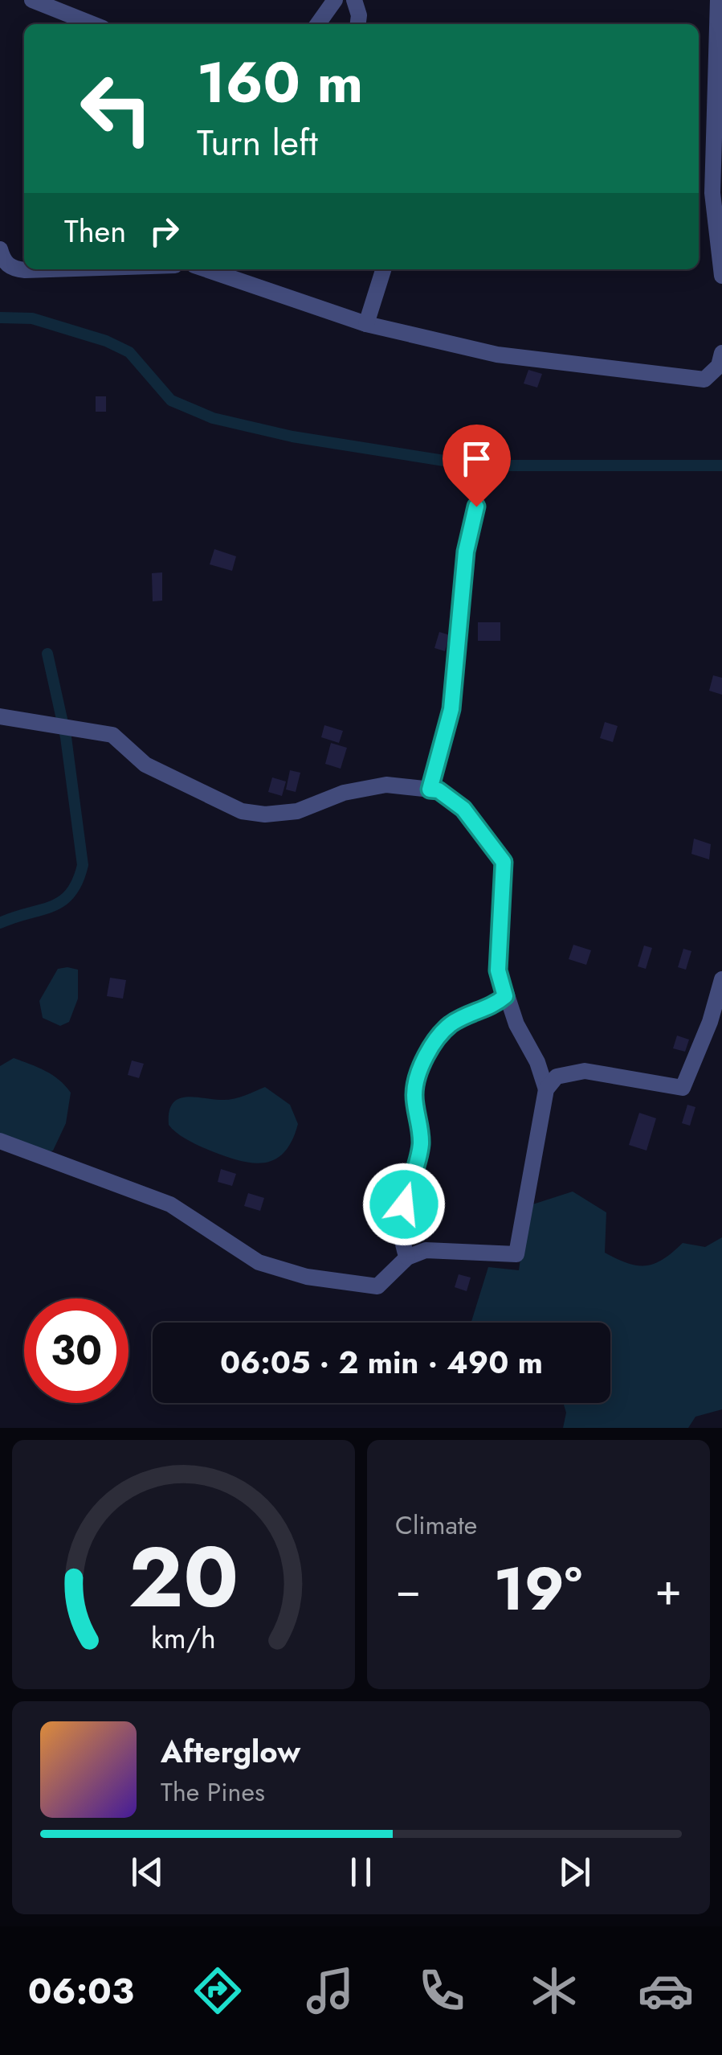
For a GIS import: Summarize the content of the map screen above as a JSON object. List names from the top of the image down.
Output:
{
  "page": {
    "turn": ["160 m", "Turn left"],
    "then": "Then",
    "limit": "30",
    "trip": "06:05 · 2 min · 490 m",
    "tile": "Climate",
    "heat": ["−", "19°", "+"],
    "song": ["Afterglow", "The Pines"],
    "tabs": "06:03",
    "gauge": ["20", "km/h"]
  }
}
